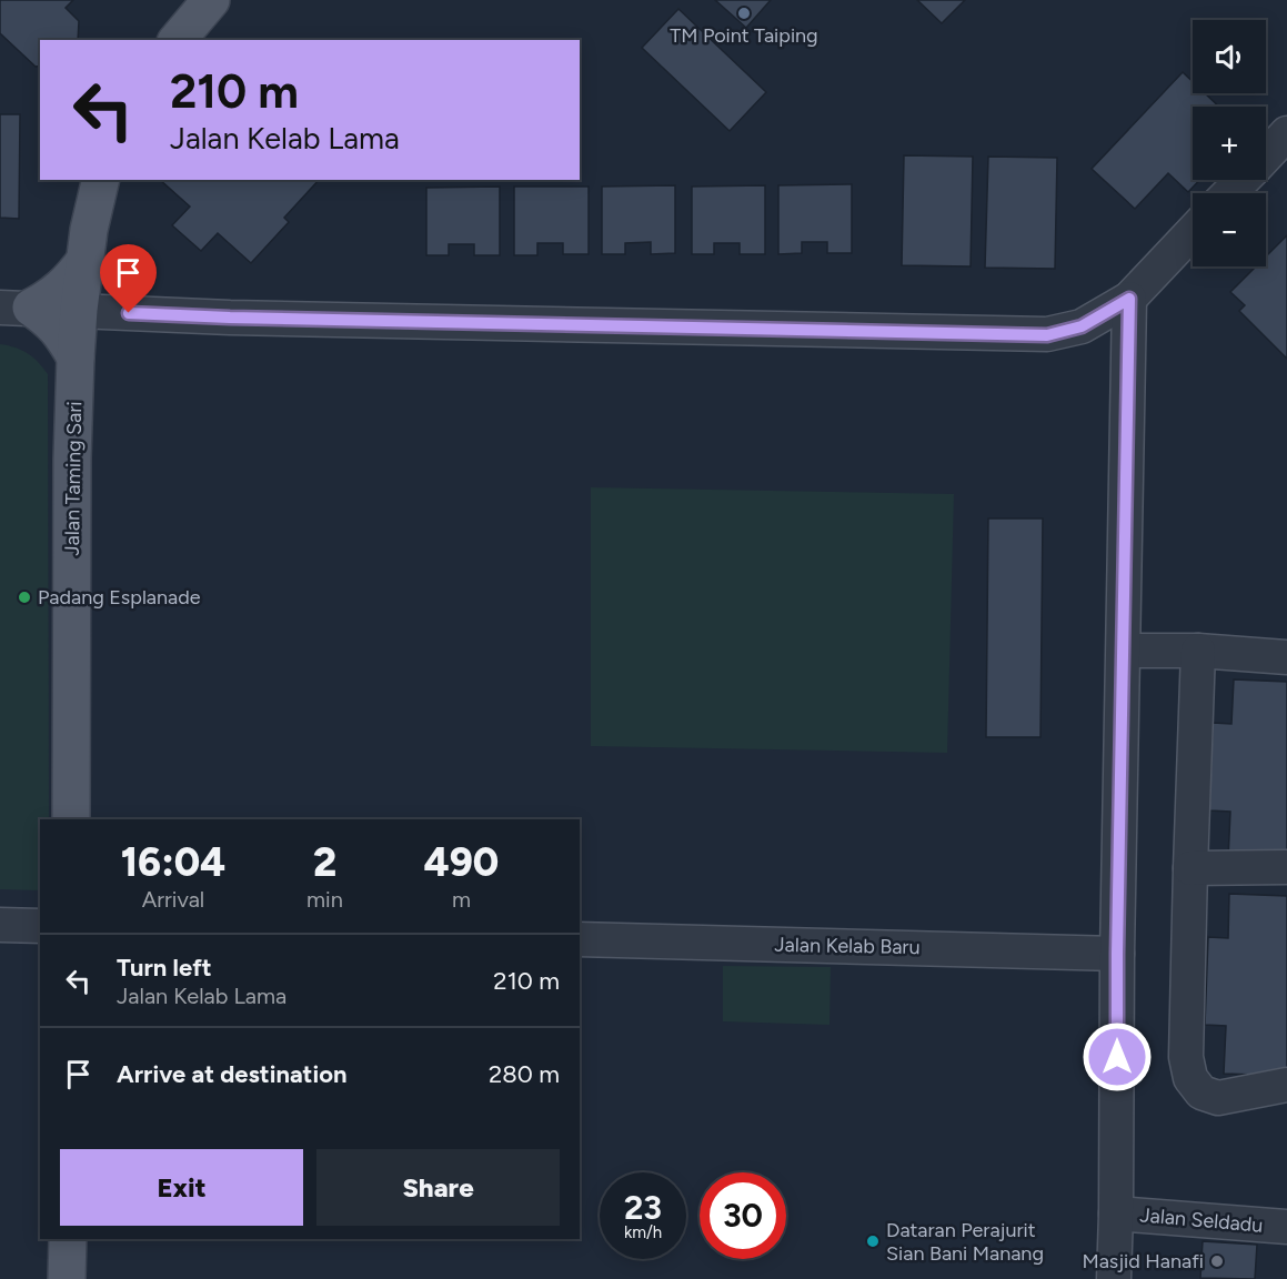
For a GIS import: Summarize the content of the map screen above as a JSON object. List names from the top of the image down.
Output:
{
  "streets": {
    "main road": ["Jalan Taming Sari"],
    "street": ["Jalan Kelab Baru", "Jalan Seldadu"]
  },
  "places": [
    "TM Point Taiping",
    "Padang Esplanade",
    "Dataran Perajurit Sian Bani Manang",
    "Masjid Hanafi"
  ],
  "page": {
    "map_buttons": ["+", "−"],
    "turn": ["210 m", "Jalan Kelab Lama"],
    "eta": [
      "16:04",
      "Arrival",
      "2",
      "min",
      "490",
      "m"
    ],
    "list": [
      {
        "name": "Turn left",
        "note": "Jalan Kelab Lama",
        "value": "210 m"
      },
      {
        "name": "Arrive at destination",
        "value": "280 m"
      }
    ],
    "buttons": ["Exit", "Share"],
    "speed": "23 km/h",
    "limit": "30"
  }
}
